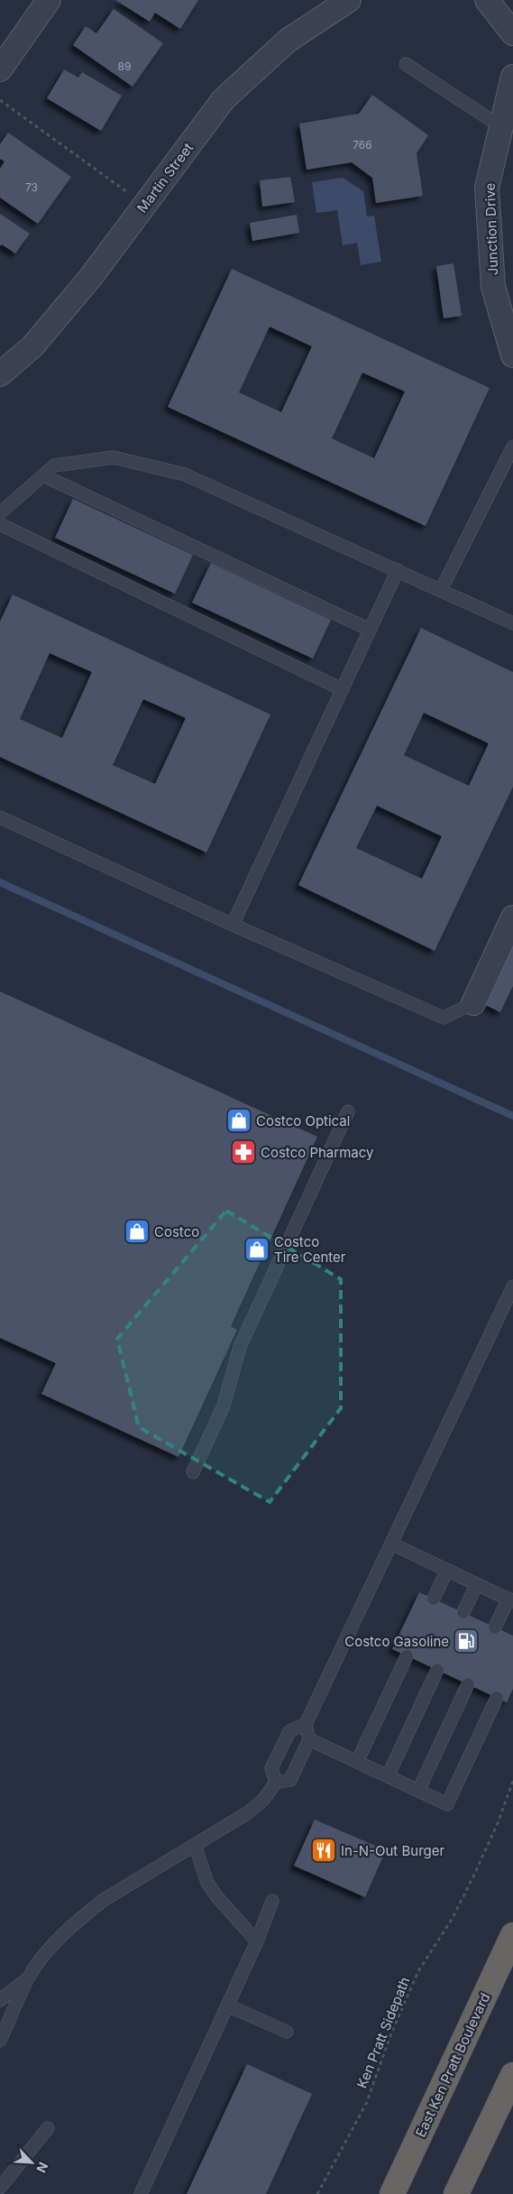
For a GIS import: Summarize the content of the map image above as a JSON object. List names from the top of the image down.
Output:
{
  "streets": {
    "highway": ["East Ken Pratt Boulevard"],
    "street": ["Martin Street", "Junction Drive"],
    "path": ["Ken Pratt Sidepath"]
  },
  "places": {
    "shop": ["Costco Optical", "Costco", "Costco Tire Center"],
    "pharmacy": ["Costco Pharmacy"],
    "fuel station": ["Costco Gasoline"],
    "restaurant": ["In-N-Out Burger"]
  },
  "house_numbers": ["89", "766", "73"],
  "north": "bottom right"
}
